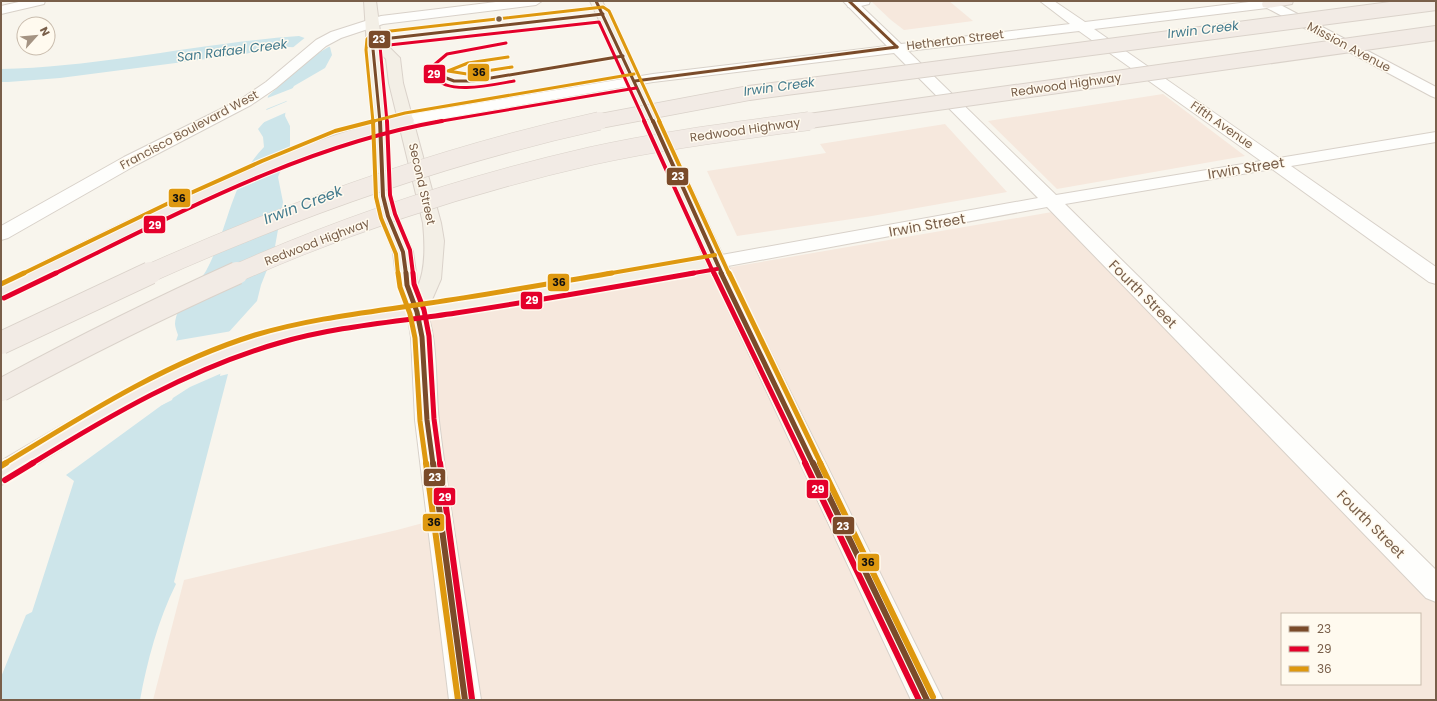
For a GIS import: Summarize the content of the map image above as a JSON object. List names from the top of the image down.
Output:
{
  "streets": {
    "highway": ["Redwood Highway"],
    "main road": [
      "Hetherton Street",
      "Mission Avenue",
      "Fifth Avenue",
      "Francisco Boulevard West",
      "Irwin Street",
      "Second Street",
      "Fourth Street"
    ]
  },
  "crossings": [
    ["Hetherton Street", "Mission Avenue"],
    ["Hetherton Street", "Fifth Avenue"],
    ["Hetherton Street", "Second Street"],
    ["Hetherton Street", "Fourth Street"],
    ["Fifth Avenue", "Irwin Street"],
    ["Irwin Street", "Second Street"],
    ["Irwin Street", "Fourth Street"]
  ],
  "water": ["Irwin Creek", "San Rafael Creek"],
  "lines": ["transit line 23", "transit line 36", "transit line 29"],
  "legend": ["23", "29", "36"],
  "north": "top right"
}
